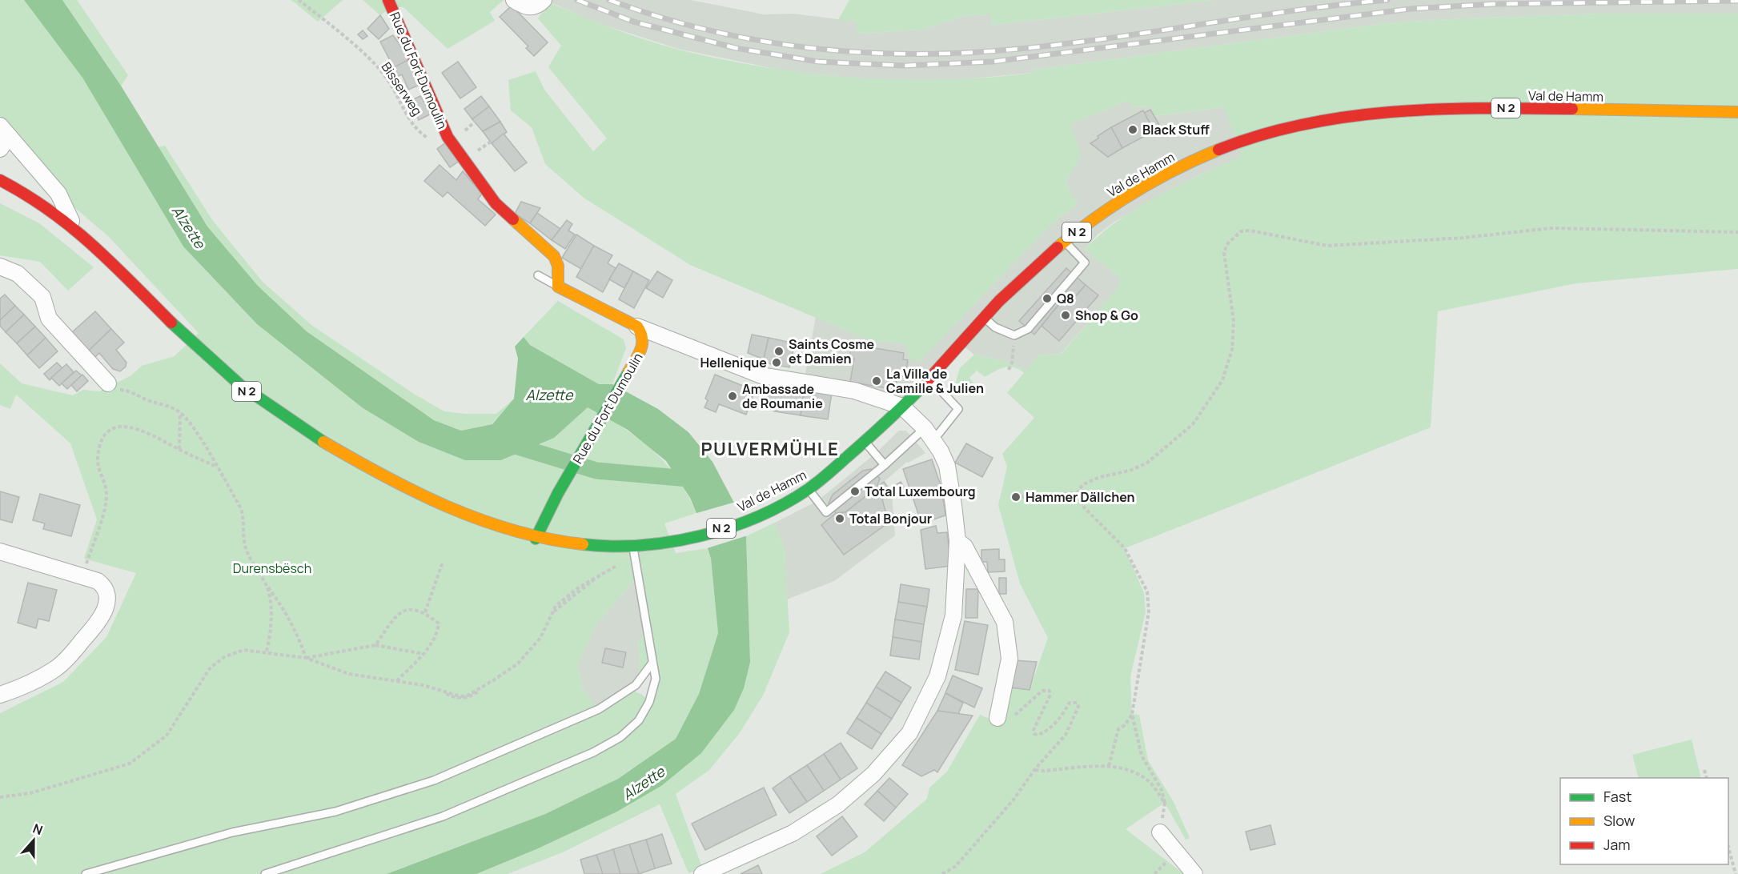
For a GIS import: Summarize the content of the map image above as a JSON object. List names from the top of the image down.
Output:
{
  "streets": {
    "main road": ["Rue du Fort Dumoulin", "Val de Hamm", "N 2"],
    "path": ["Bisserweg"]
  },
  "crossings": [
    ["Rue du Fort Dumoulin", "Bisserweg"],
    ["Rue du Fort Dumoulin", "N 2"],
    ["Val de Hamm", "N 2"]
  ],
  "districts": ["PULVERMÜHLE"],
  "water": ["Alzette"],
  "parks": ["Durensbësch"],
  "places": [
    "Black Stuff",
    "Q8",
    "Shop & Go",
    "Saints Cosme et Damien",
    "Hellenique",
    "La Villa de Camille & Julien",
    "Ambassade de Roumanie",
    "Total Luxembourg",
    "Hammer Dällchen",
    "Total Bonjour"
  ],
  "legend": ["Fast", "Slow", "Jam"],
  "north": "top"
}
